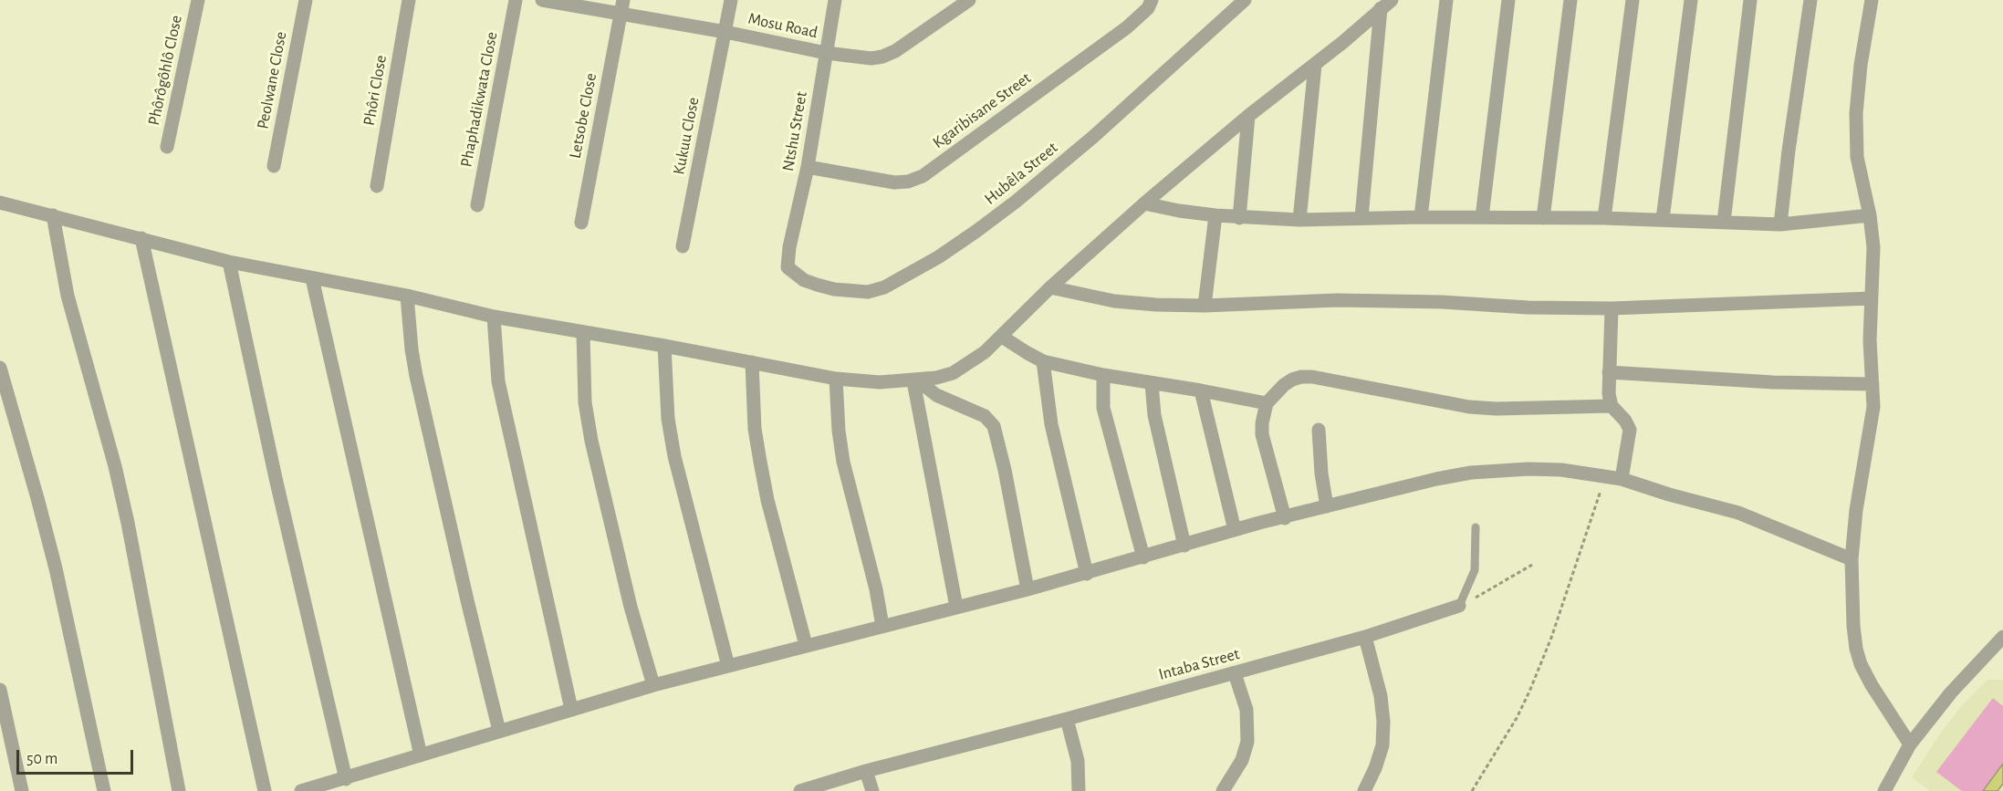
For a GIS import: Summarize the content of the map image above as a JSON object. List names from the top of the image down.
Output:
{
  "streets": {
    "street": [
      "Mosu Road",
      "Phôrôgôhlô Close",
      "Peolwane Close",
      "Phôri Close",
      "Phaphadikwata Close",
      "Kgaribisane Street",
      "Letsobe Close",
      "Ntshu Street",
      "Kukuu Close",
      "Hubêla Street",
      "Intaba Street"
    ]
  },
  "crossings": [
    ["Mosu Road", "Letsobe Close"],
    ["Mosu Road", "Ntshu Street"],
    ["Mosu Road", "Kukuu Close"],
    ["Kgaribisane Street", "Ntshu Street"],
    ["Ntshu Street", "Hubêla Street"]
  ],
  "scale_bar": "50 m"
}
